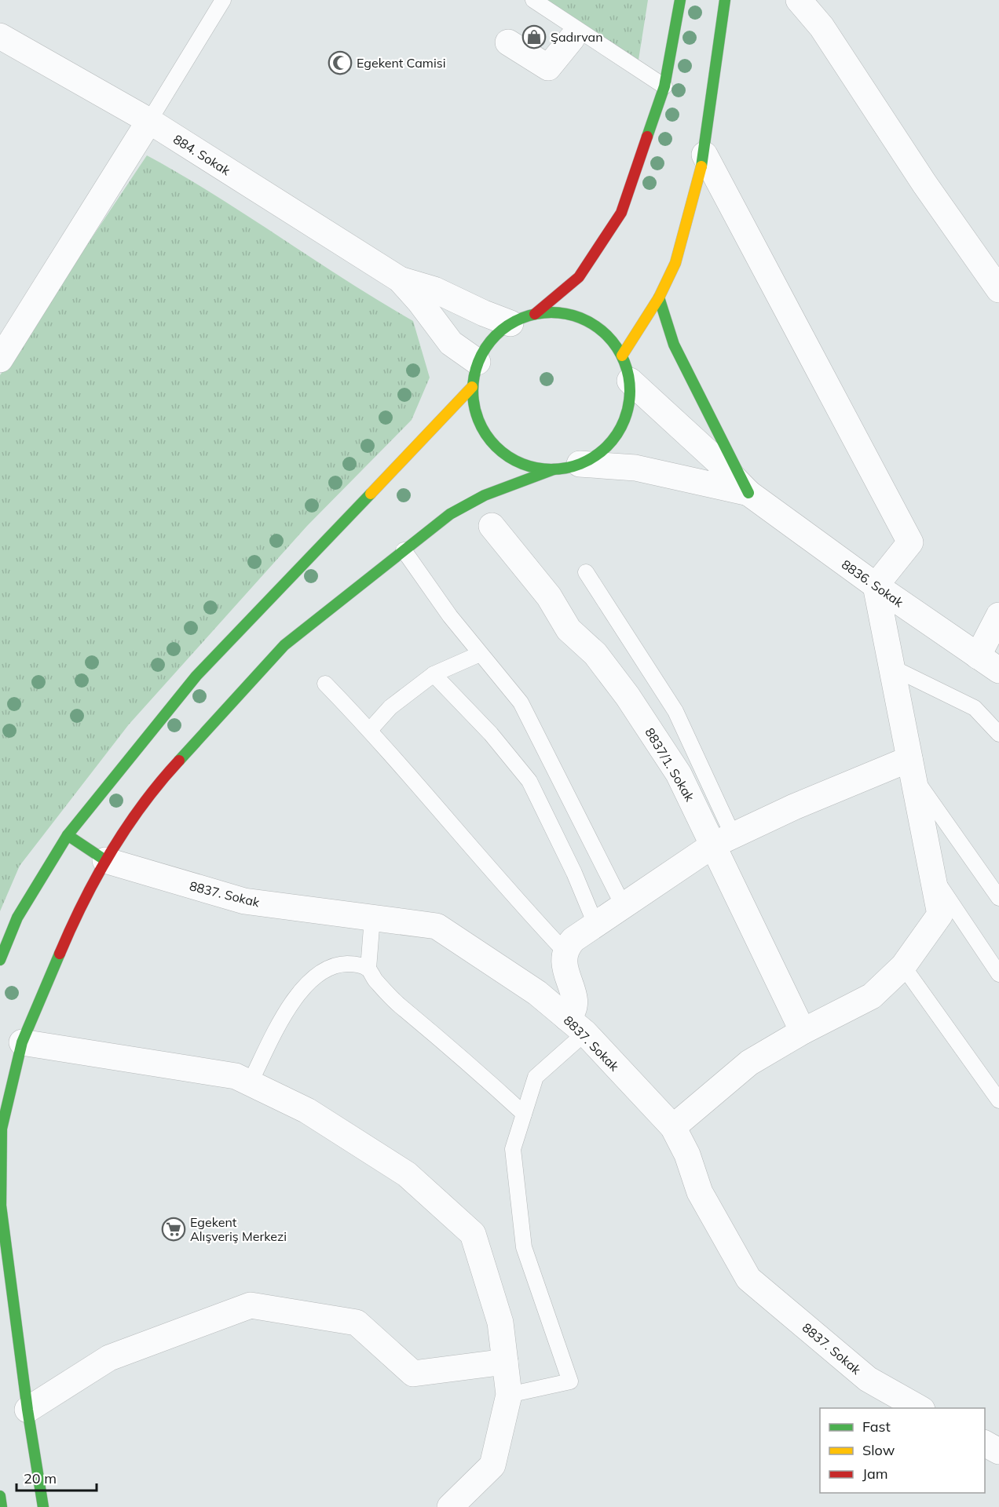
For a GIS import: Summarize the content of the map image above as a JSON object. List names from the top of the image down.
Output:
{
  "streets": {
    "street": [
      "884. Sokak",
      "8836. Sokak",
      "8837/1. Sokak",
      "8837. Sokak"
    ]
  },
  "places": {
    "shop": ["Şadırvan"],
    "mosque": ["Egekent Camisi"],
    "supermarket": ["Egekent Alışveriş Merkezi"]
  },
  "legend": ["Fast", "Slow", "Jam"],
  "scale_bar": "20 m"
}
